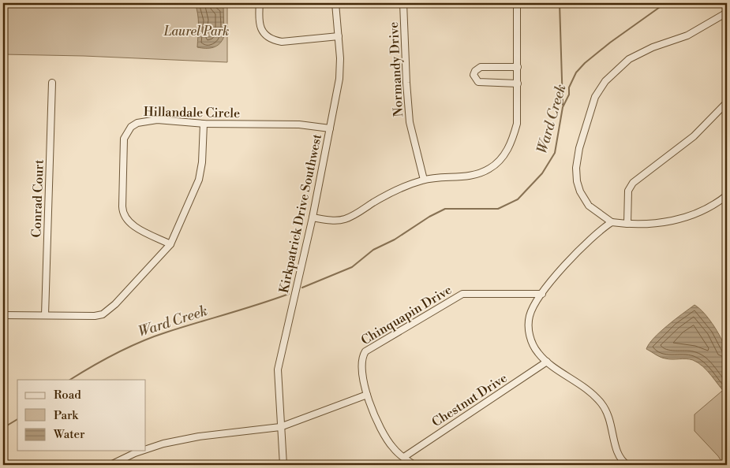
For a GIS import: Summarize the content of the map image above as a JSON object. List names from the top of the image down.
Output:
{
  "streets": {
    "street": [
      "Normandy Drive",
      "Hillandale Circle",
      "Conrad Court",
      "Kirkpatrick Drive Southwest",
      "Chinquapin Drive",
      "Chestnut Drive"
    ]
  },
  "crossings": [
    ["Hillandale Circle", "Kirkpatrick Drive Southwest"],
    ["Chinquapin Drive", "Chestnut Drive"]
  ],
  "water": ["Ward Creek"],
  "parks": ["Laurel Park"],
  "legend": ["Road", "Park", "Water"]
}
